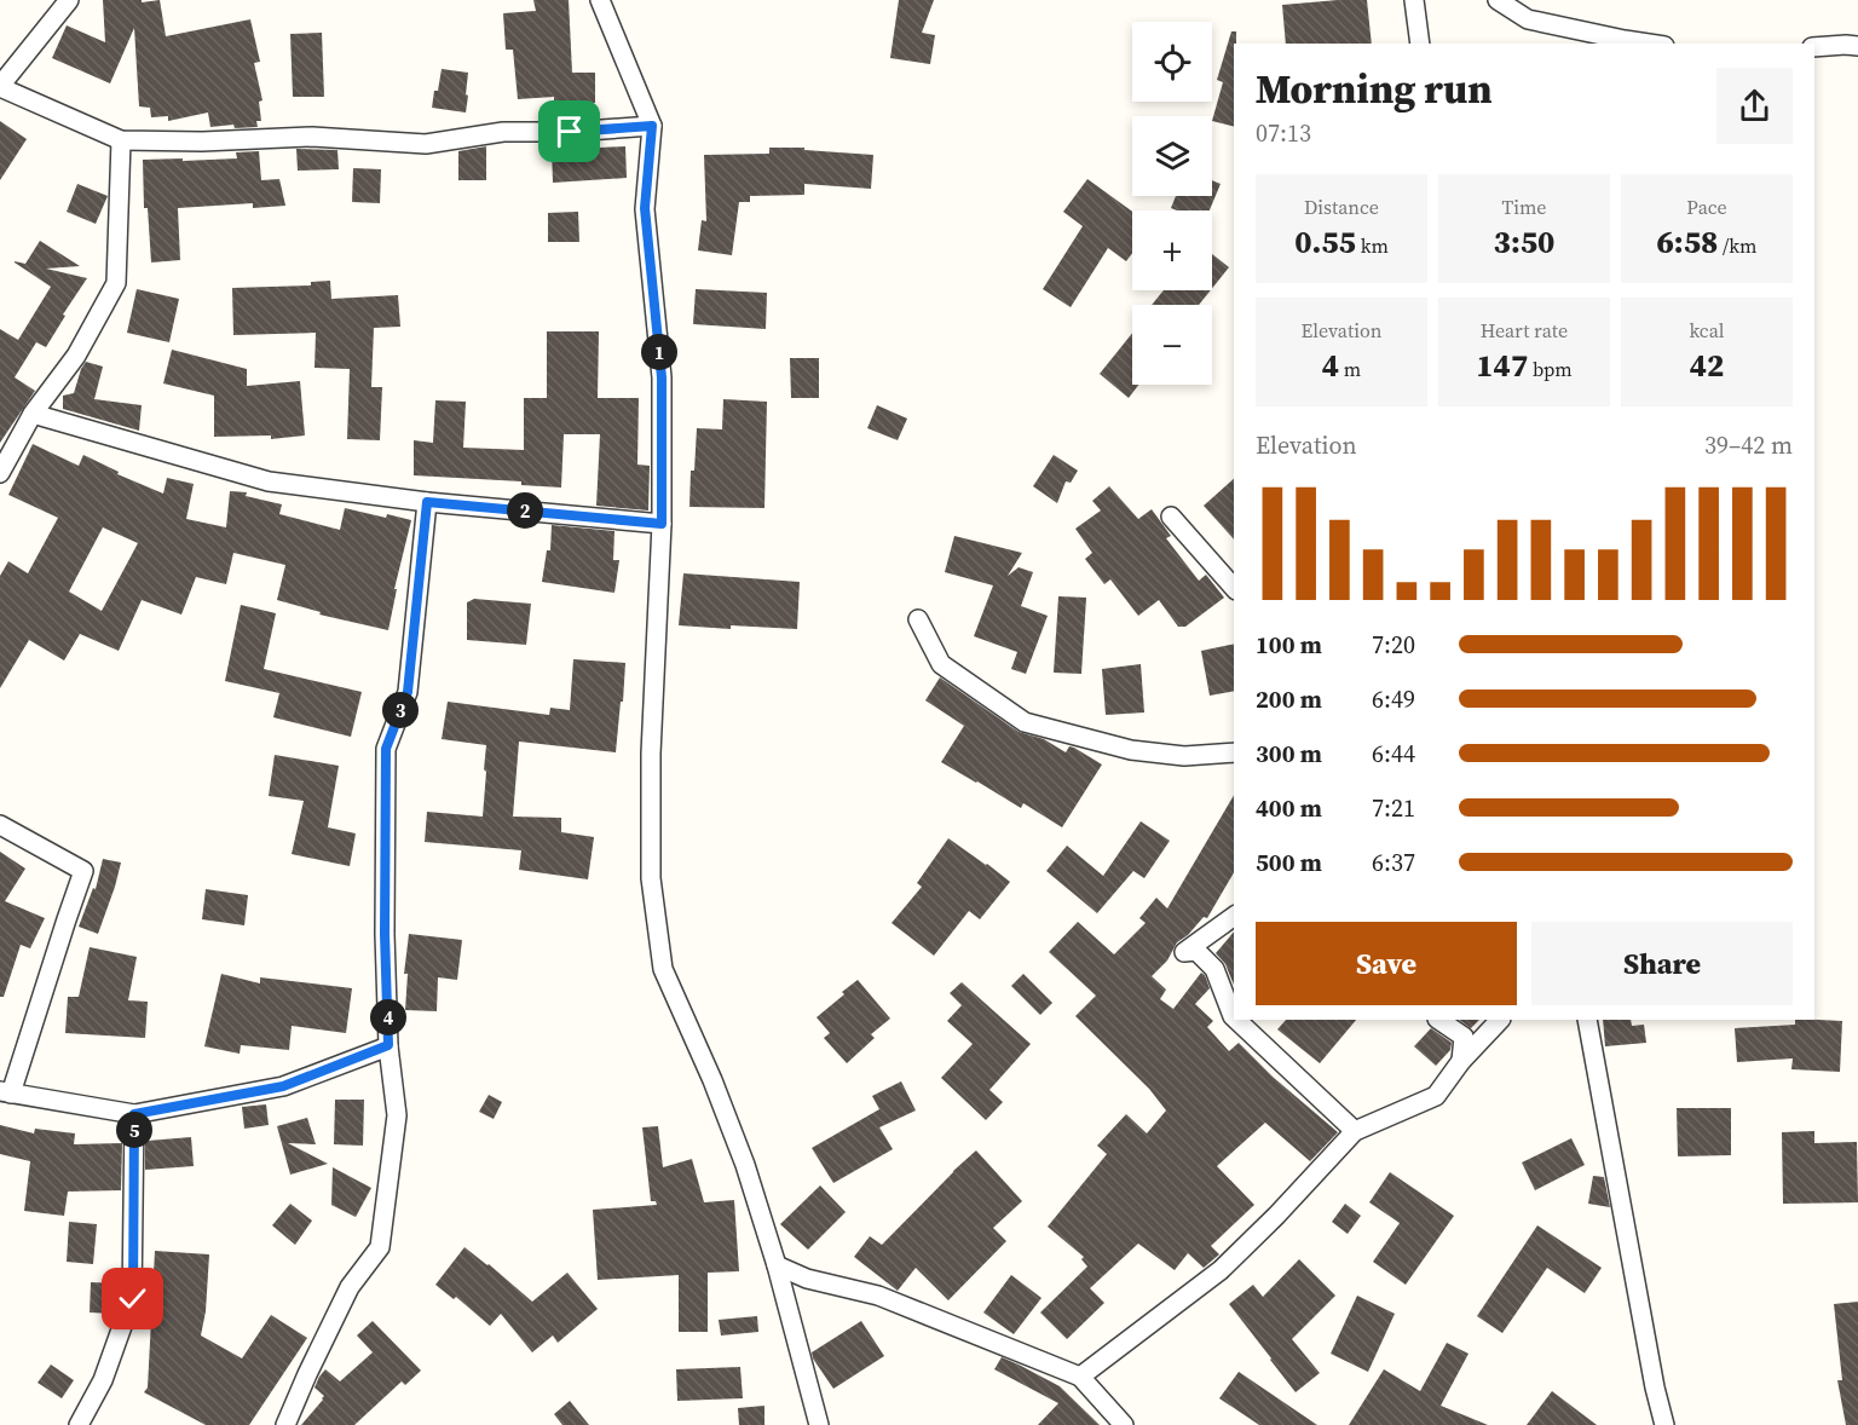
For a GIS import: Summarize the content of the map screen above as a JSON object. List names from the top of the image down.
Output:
{
  "page": {
    "map_buttons": ["+", "−"],
    "heading": ["Morning run", "07:13"],
    "stats": [
      ["Distance", "0.55 km"],
      ["Time", "3:50"],
      ["Pace", "6:58 /km"],
      ["Elevation", "4 m"],
      ["Heart rate", "147 bpm"],
      ["kcal", "42"]
    ],
    "pins": [
      "1",
      "2",
      "3",
      "4",
      "5"
    ],
    "chart": ["Elevation", "39–42 m"],
    "list": [
      {
        "name": "100 m",
        "note": "7:20"
      },
      {
        "name": "200 m",
        "note": "6:49"
      },
      {
        "name": "300 m",
        "note": "6:44"
      },
      {
        "name": "400 m",
        "note": "7:21"
      },
      {
        "name": "500 m",
        "note": "6:37"
      }
    ],
    "buttons": ["Save", "Share"]
  }
}
